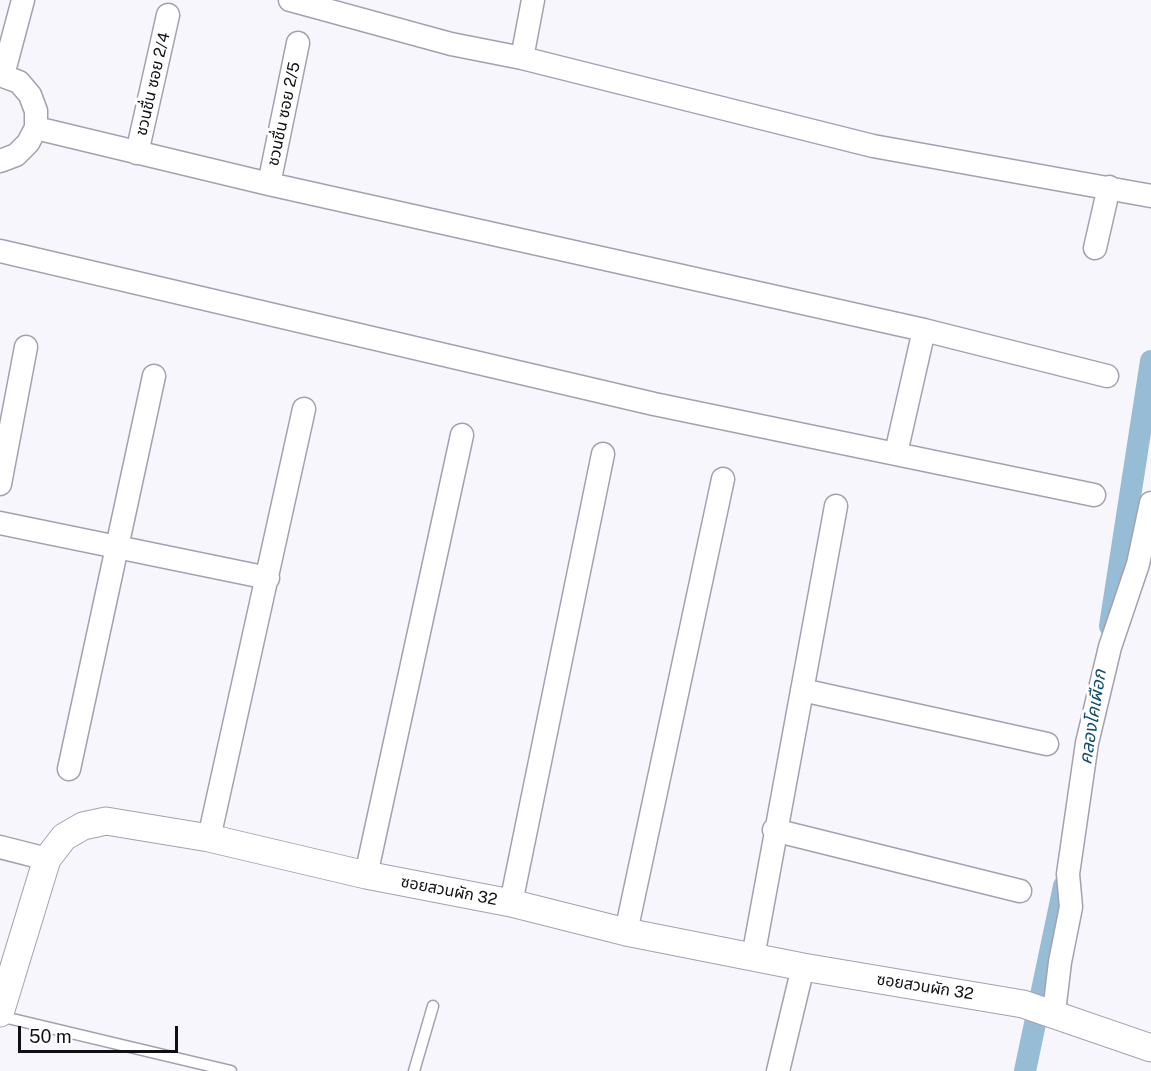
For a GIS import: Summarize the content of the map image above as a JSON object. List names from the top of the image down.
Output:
{
  "streets": {
    "street": ["ชวนชื่น ซอย 2/4", "ชวนชื่น ซอย 2/5", "ซอยสวนผัก 32"]
  },
  "water": ["คลองโคเผือก"],
  "scale_bar": "50 m"
}
